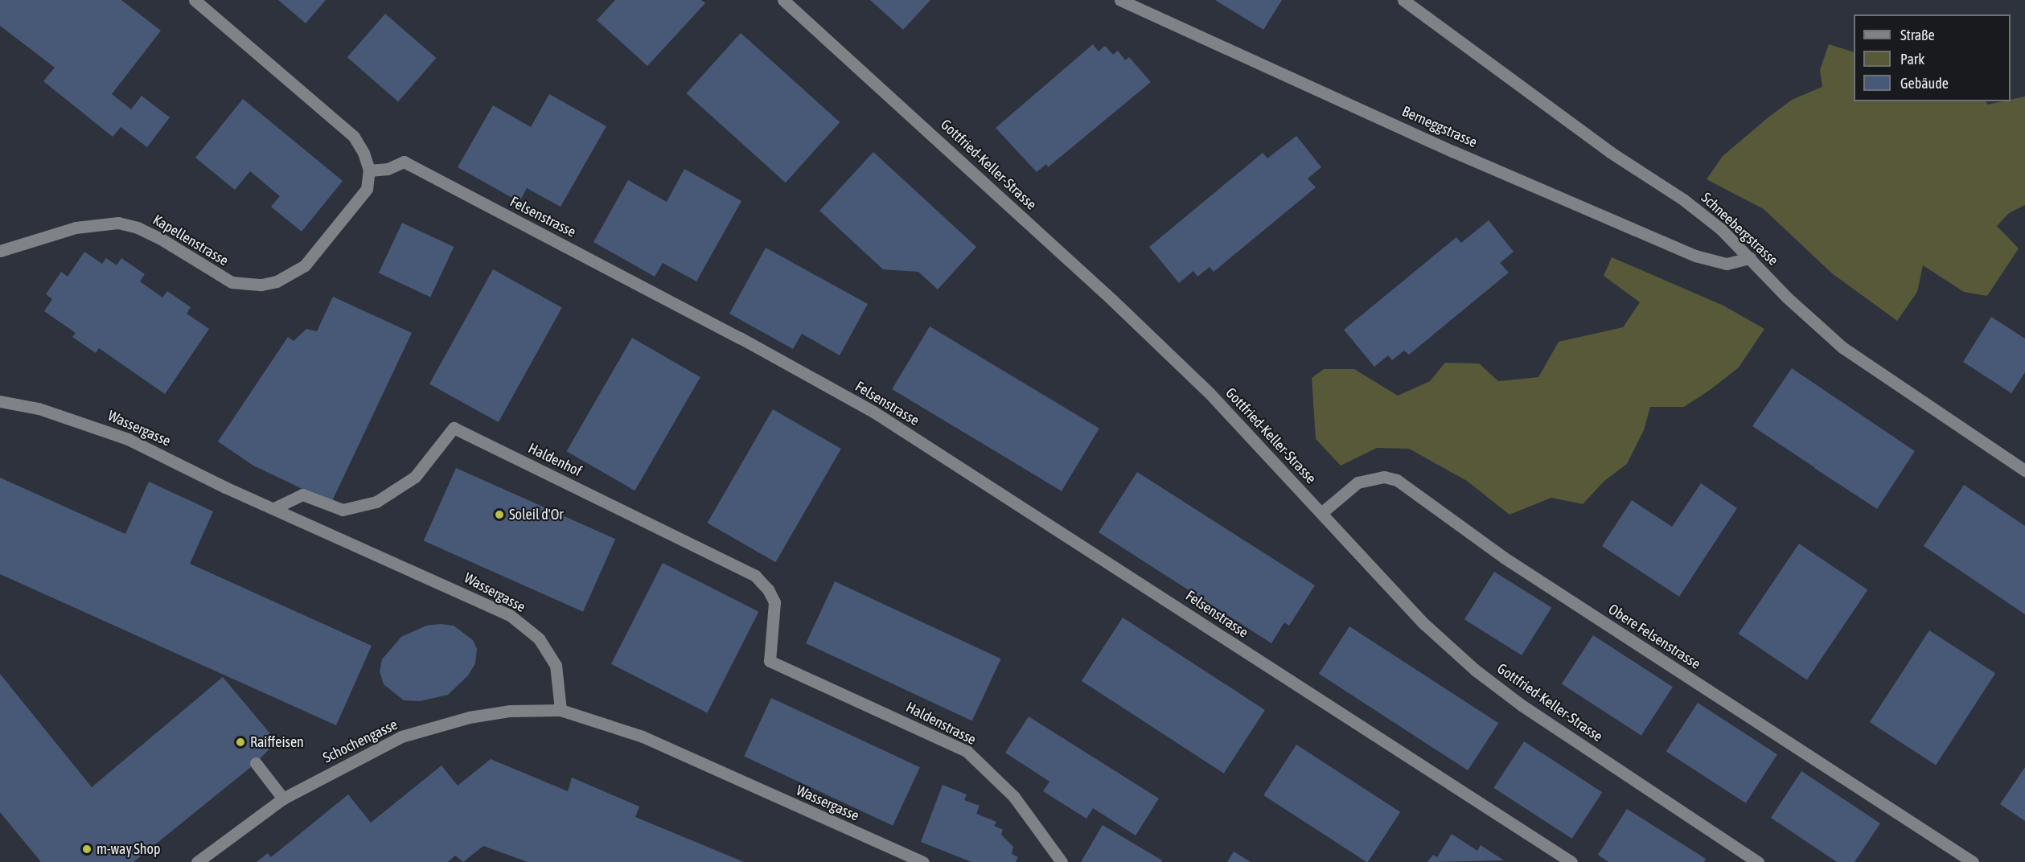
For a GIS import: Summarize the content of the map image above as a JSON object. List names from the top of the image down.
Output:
{
  "streets": {
    "street": [
      "Berneggstrasse",
      "Gottfried-Keller-Strasse",
      "Felsenstrasse",
      "Schneebergstrasse",
      "Kapellenstrasse",
      "Wassergasse",
      "Haldenhof",
      "Obere Felsenstrasse",
      "Haldenstrasse",
      "Schochengasse"
    ]
  },
  "crossings": [
    ["Berneggstrasse", "Schneebergstrasse"],
    ["Gottfried-Keller-Strasse", "Obere Felsenstrasse"],
    ["Felsenstrasse", "Kapellenstrasse"],
    ["Wassergasse", "Haldenhof"],
    ["Wassergasse", "Schochengasse"],
    ["Haldenhof", "Haldenstrasse"]
  ],
  "places": ["Soleil d'Or", "Raiffeisen", "m-way Shop"],
  "legend": ["Straße", "Park", "Gebäude"]
}
